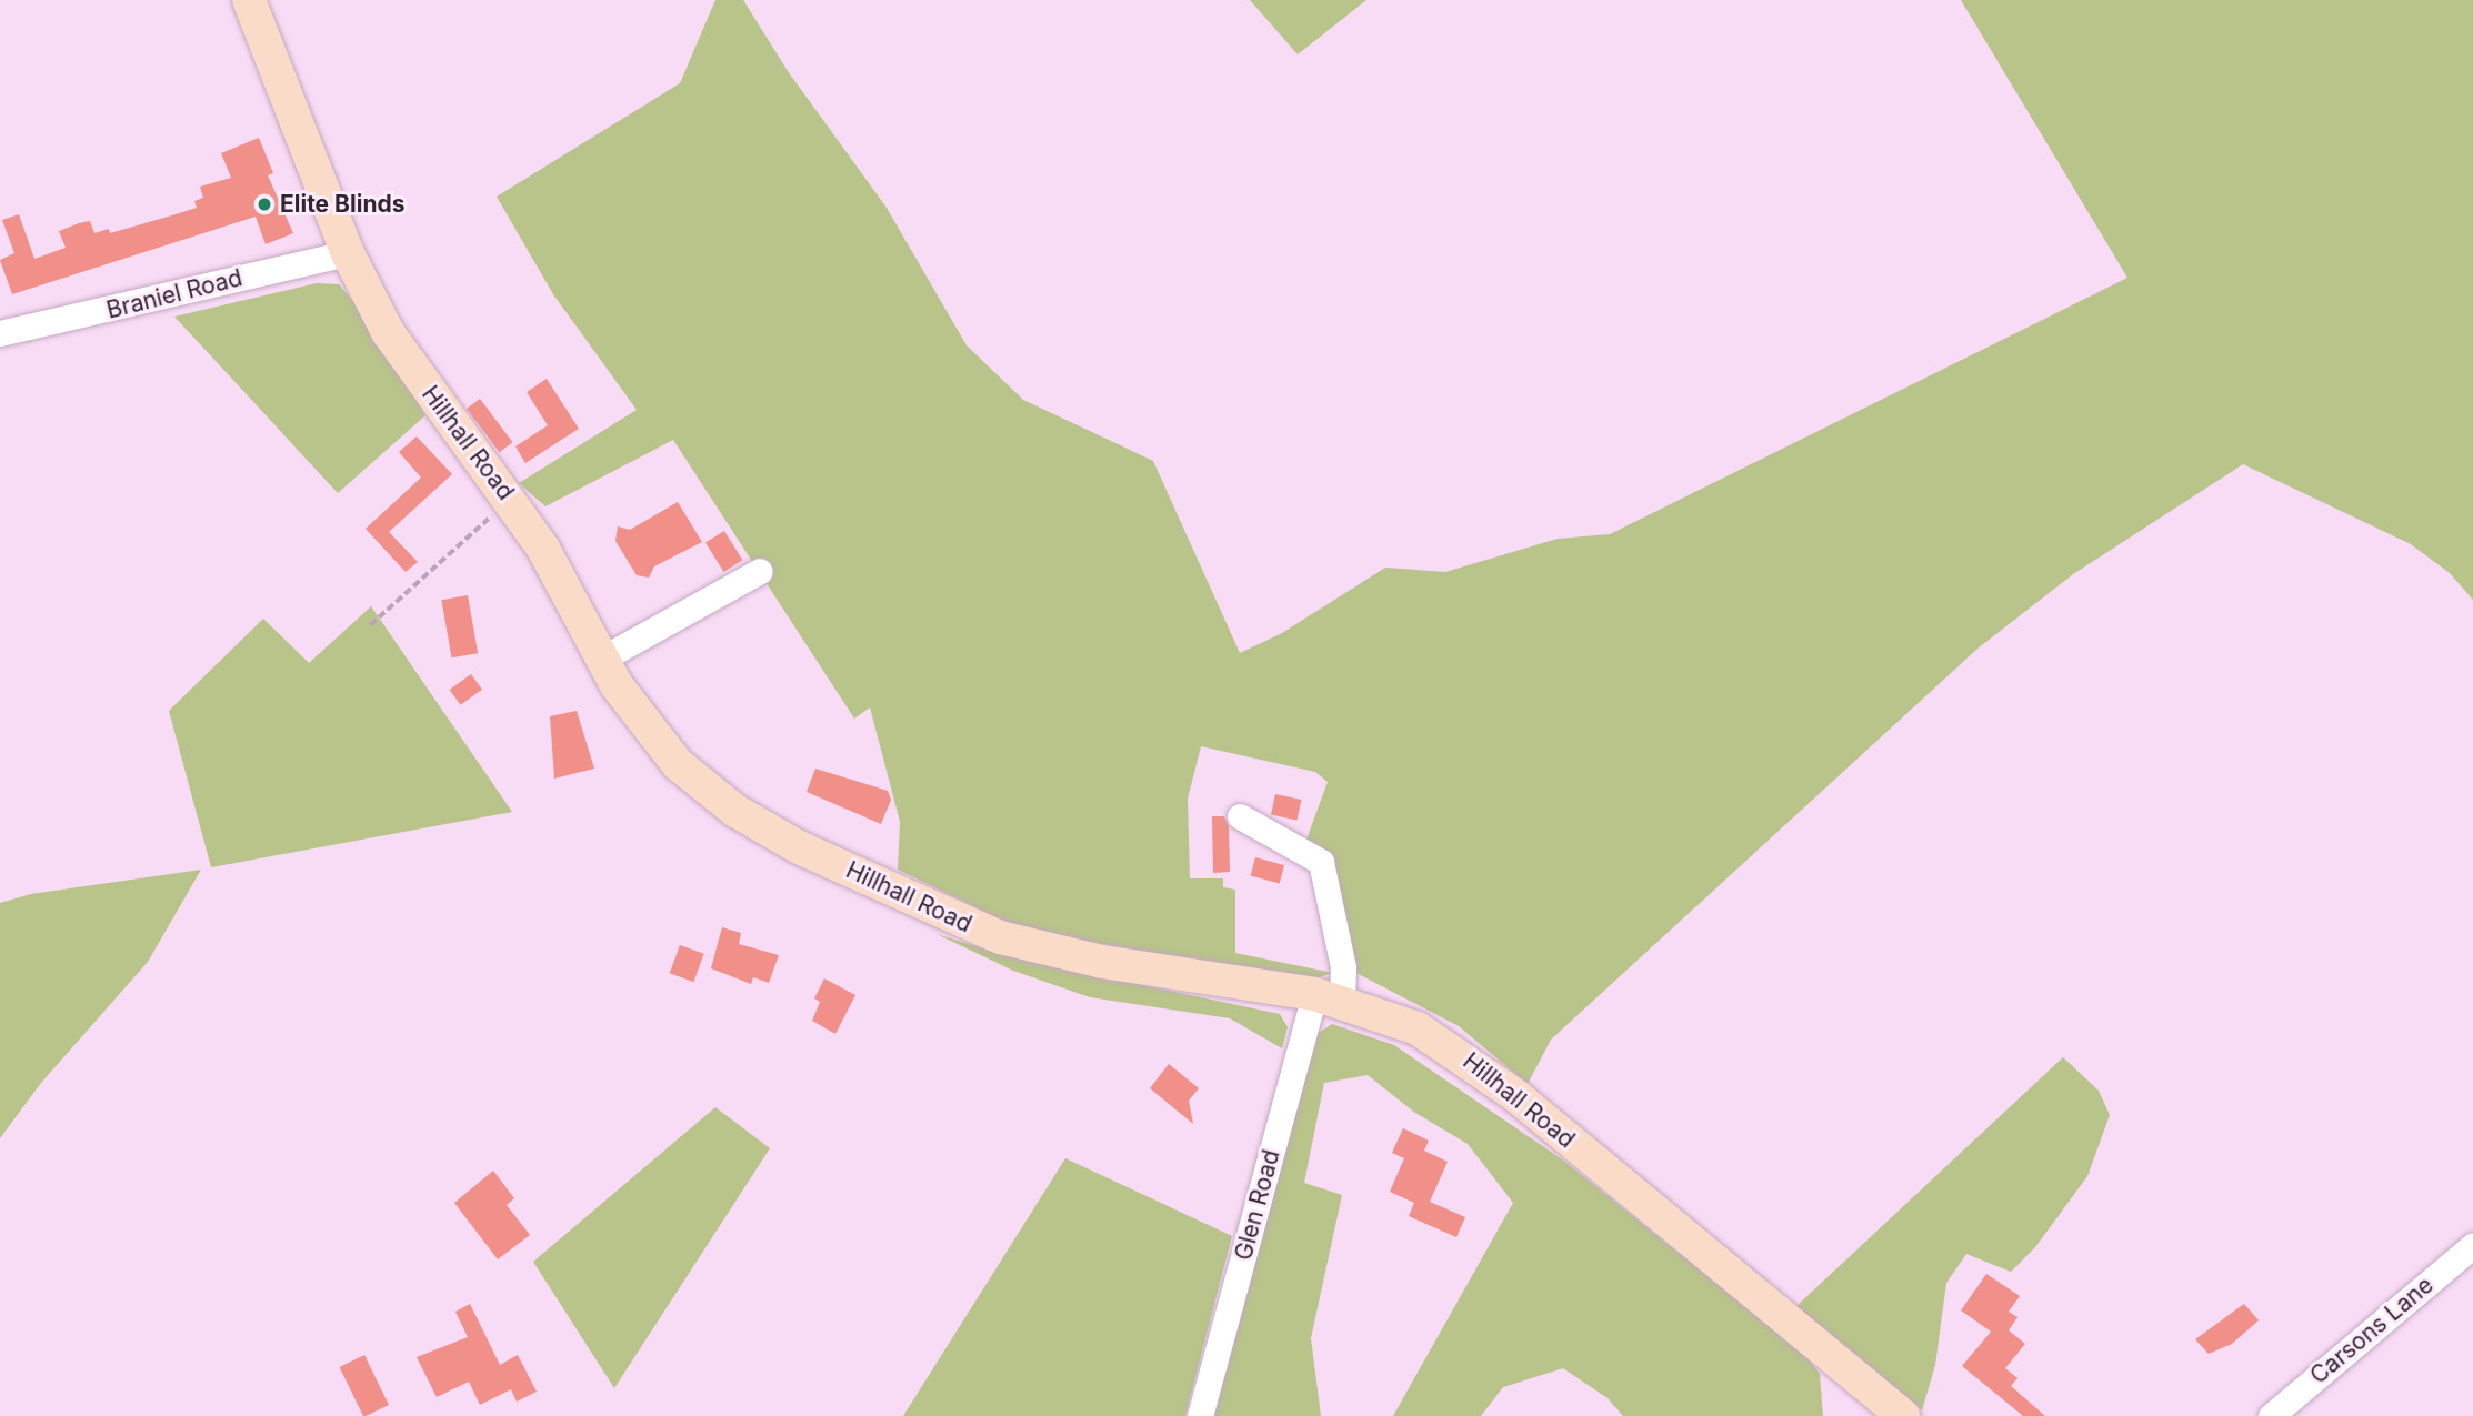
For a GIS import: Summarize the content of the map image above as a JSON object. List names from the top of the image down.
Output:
{
  "streets": {
    "main road": ["Hillhall Road"],
    "street": ["Braniel Road", "Glen Road", "Carsons Lane"]
  },
  "crossings": [
    ["Braniel Road", "Hillhall Road"],
    ["Hillhall Road", "Glen Road"]
  ],
  "places": ["Elite Blinds"]
}
